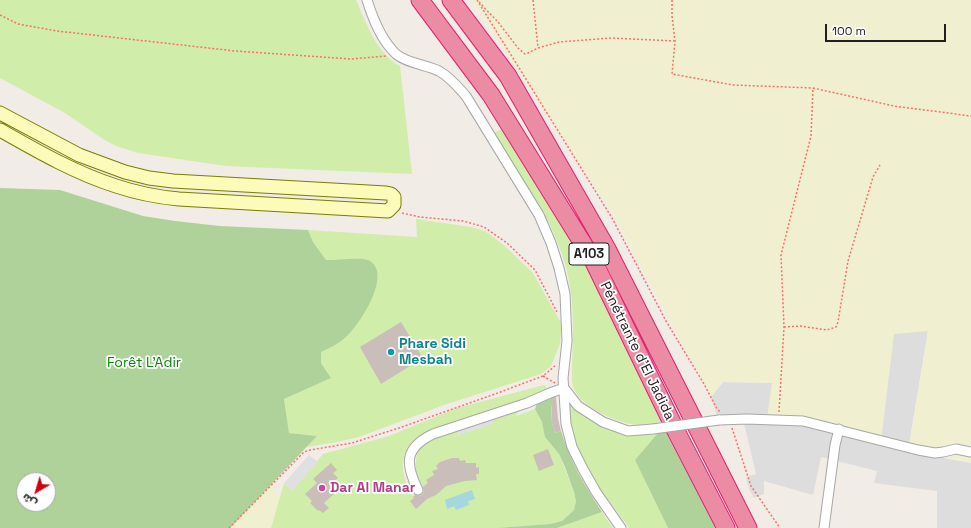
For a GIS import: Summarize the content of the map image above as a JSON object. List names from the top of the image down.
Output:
{
  "streets": {
    "highway": ["A103", "Pénétrante d'El Jadida"]
  },
  "parks": ["Forêt L'Adir"],
  "places": ["Phare Sidi Mesbah", "Dar Al Manar"],
  "scale_bar": "100 m",
  "north": "bottom left"
}
